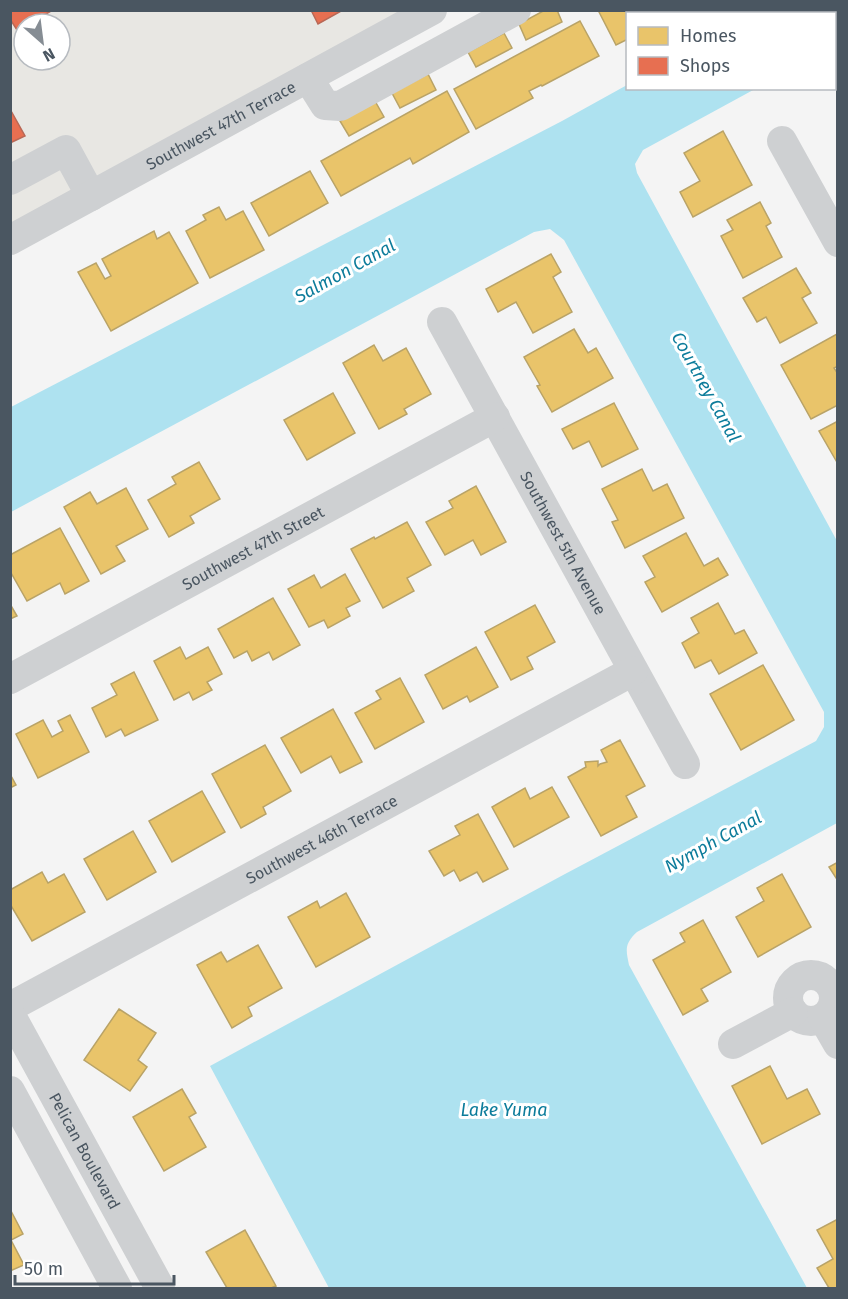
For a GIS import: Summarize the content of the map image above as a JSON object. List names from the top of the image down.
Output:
{
  "streets": {
    "street": [
      "Southwest 47th Terrace",
      "Southwest 5th Avenue",
      "Southwest 47th Street",
      "Southwest 46th Terrace",
      "Pelican Boulevard"
    ]
  },
  "crossings": [
    ["Southwest 5th Avenue", "Southwest 47th Street"],
    ["Southwest 5th Avenue", "Southwest 46th Terrace"]
  ],
  "water": [
    "Salmon Canal",
    "Courtney Canal",
    "Nymph Canal",
    "Lake Yuma"
  ],
  "legend": ["Homes", "Shops"],
  "scale_bar": "50 m",
  "north": "bottom right"
}
